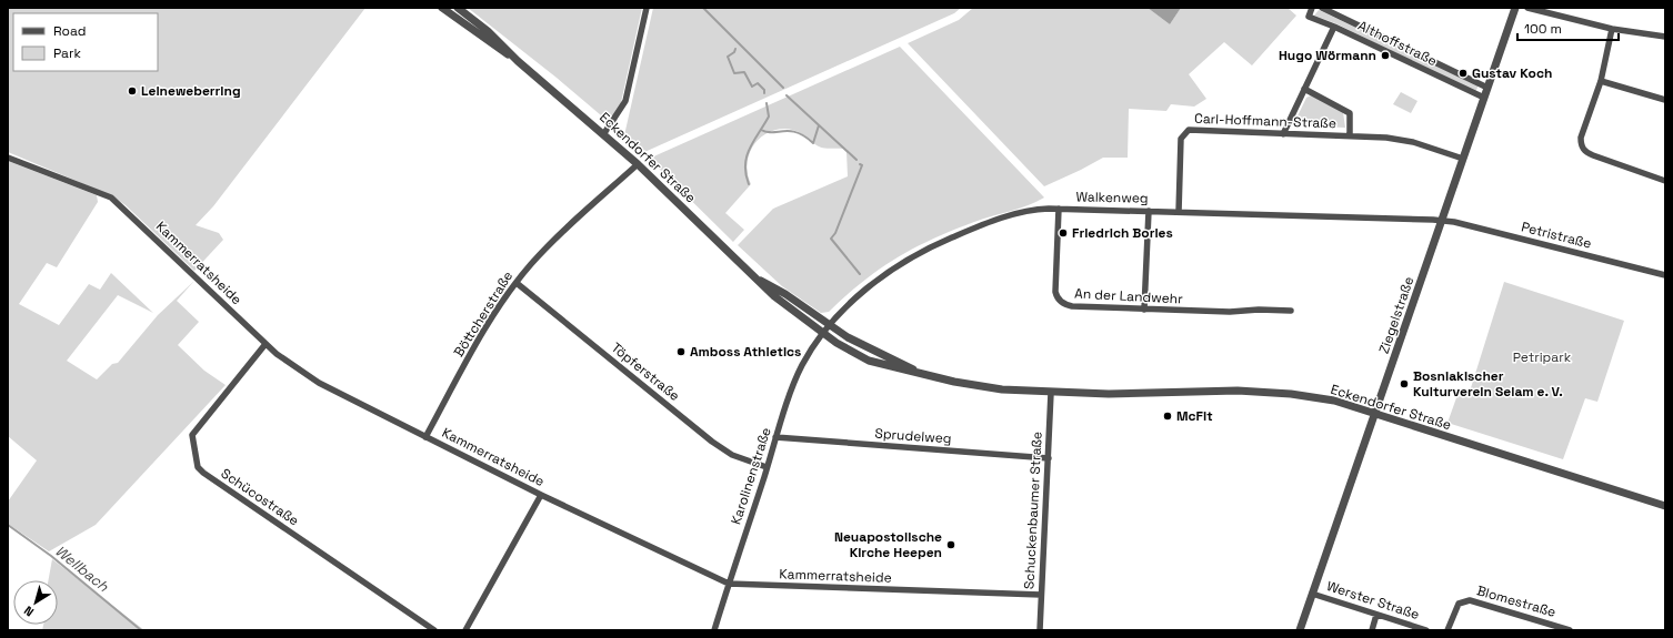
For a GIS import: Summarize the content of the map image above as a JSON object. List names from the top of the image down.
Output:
{
  "streets": {
    "street": [
      "Althoffstraße",
      "Carl-Hoffmann-Straße",
      "Eckendorfer Straße",
      "Walkenweg",
      "Petristraße",
      "Kammerratsheide",
      "An der Landwehr",
      "Böttcherstraße",
      "Ziegelstraße",
      "Töpferstraße",
      "Sprudelweg",
      "Karolinenstraße",
      "Schücostraße",
      "Schuckenbaumer Straße",
      "Werster Straße",
      "Blomestraße"
    ]
  },
  "crossings": [
    ["Althoffstraße", "Ziegelstraße"],
    ["Carl-Hoffmann-Straße", "Walkenweg"],
    ["Carl-Hoffmann-Straße", "Ziegelstraße"],
    ["Eckendorfer Straße", "Walkenweg"],
    ["Eckendorfer Straße", "Böttcherstraße"],
    ["Eckendorfer Straße", "Ziegelstraße"],
    ["Eckendorfer Straße", "Karolinenstraße"],
    ["Eckendorfer Straße", "Schuckenbaumer Straße"],
    ["Walkenweg", "Petristraße"],
    ["Walkenweg", "An der Landwehr"],
    ["Walkenweg", "Ziegelstraße"],
    ["Walkenweg", "Karolinenstraße"],
    ["Petristraße", "Ziegelstraße"],
    ["Kammerratsheide", "Böttcherstraße"],
    ["Kammerratsheide", "Karolinenstraße"],
    ["Kammerratsheide", "Schücostraße"],
    ["Kammerratsheide", "Schuckenbaumer Straße"],
    ["Böttcherstraße", "Töpferstraße"],
    ["Ziegelstraße", "Werster Straße"],
    ["Töpferstraße", "Karolinenstraße"],
    ["Sprudelweg", "Karolinenstraße"],
    ["Sprudelweg", "Schuckenbaumer Straße"]
  ],
  "water": ["Wellbach"],
  "parks": ["Petripark"],
  "places": [
    "Hugo Wörmann",
    "Gustav Koch",
    "Leineweberring",
    "Friedrich Bories",
    "Amboss Athletics",
    "Bosniakischer Kulturverein Selam e. V.",
    "McFit",
    "Neuapostolische Kirche Heepen"
  ],
  "legend": ["Road", "Park"],
  "scale_bar": "100 m",
  "north": "bottom left"
}
